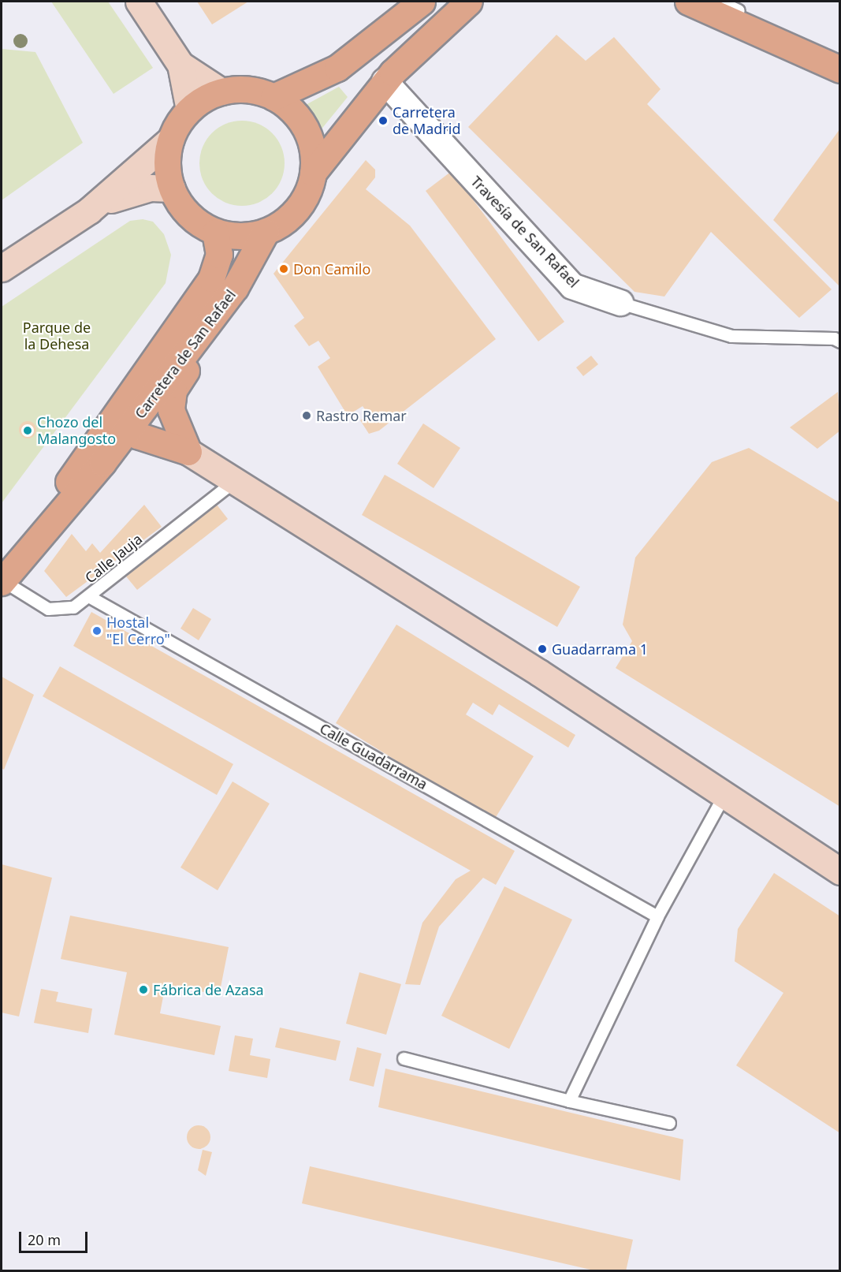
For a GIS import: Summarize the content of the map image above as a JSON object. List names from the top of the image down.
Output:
{
  "streets": {
    "main road": ["Carretera de San Rafael"],
    "street": ["Travesía de San Rafael"],
    "lane": ["Calle Jauja", "Calle Guadarrama"]
  },
  "crossings": [
    ["Carretera de San Rafael", "Calle Jauja"],
    ["Calle Jauja", "Calle Guadarrama"]
  ],
  "parks": ["Parque de la Dehesa"],
  "places": [
    "Carretera de Madrid",
    "Don Camilo",
    "Rastro Remar",
    "Chozo del Malangosto",
    "Hostal \"El Cerro\"",
    "Guadarrama 1",
    "Fábrica de Azasa"
  ],
  "scale_bar": "20 m"
}
